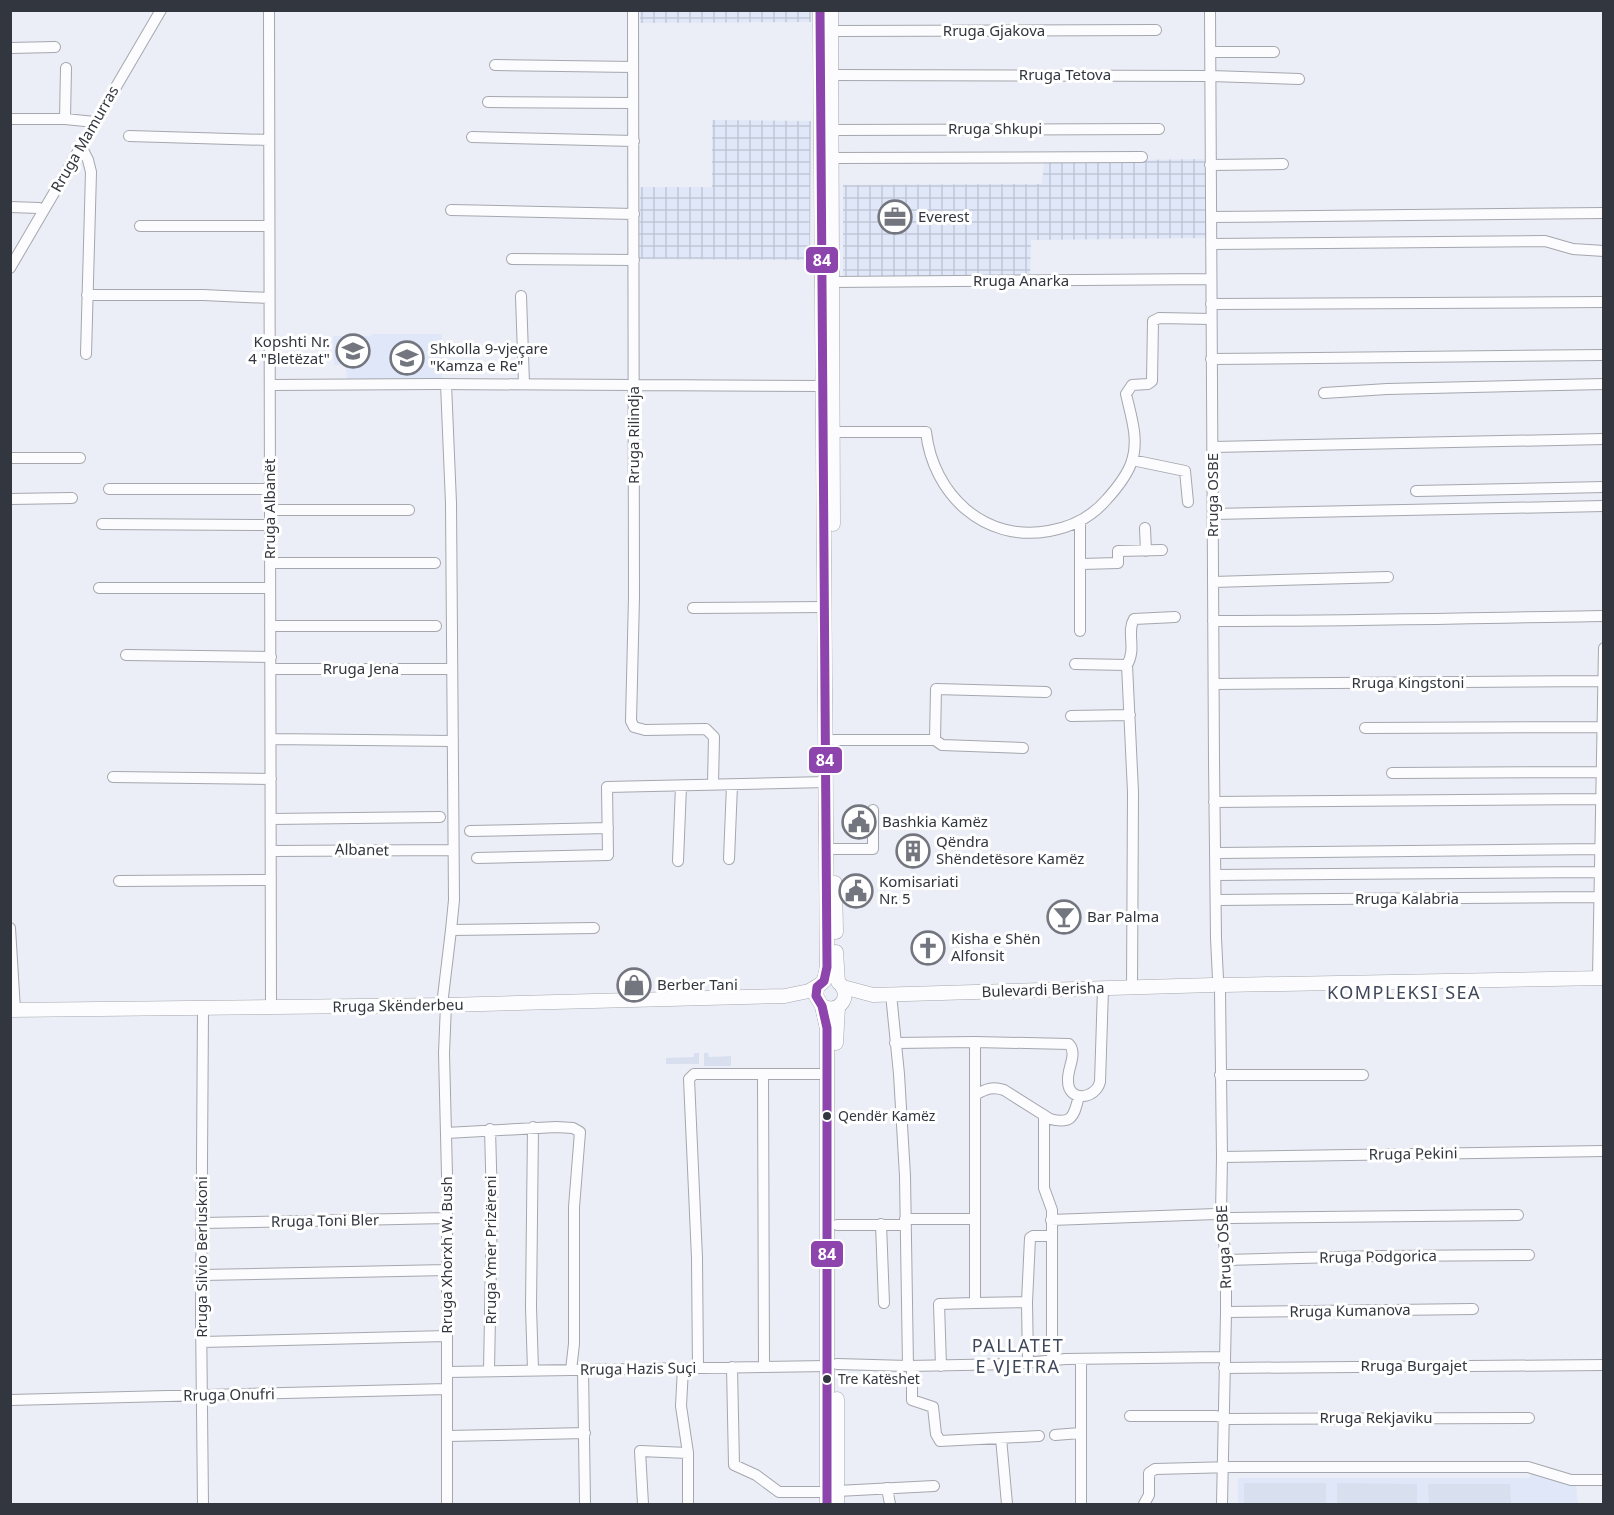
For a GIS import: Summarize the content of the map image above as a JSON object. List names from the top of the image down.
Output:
{
  "streets": {
    "main road": ["Bulevardi Berisha", "Rruga Skënderbeu"],
    "street": [
      "Rruga Gjakova",
      "Rruga Tetova",
      "Rruga Shkupi",
      "Rruga Mamurras",
      "Rruga Anarka",
      "Rruga Rilindja",
      "Rruga OSBE",
      "Rruga Albanët",
      "Rruga Jena",
      "Rruga Kingstoni",
      "Albanet",
      "Rruga Kalabria",
      "Rruga Pekini",
      "Rruga Toni Bler",
      "Rruga Ymer Prizëreni",
      "Rruga Xhorxh W. Bush",
      "Rruga Silvio Berluskoni",
      "Rruga Podgorica",
      "Rruga Kumanova",
      "Rruga Burgajet",
      "Rruga Hazis Suçi",
      "Rruga Onufri",
      "Rruga Rekjaviku"
    ]
  },
  "crossings": [
    ["Rruga Tetova", "Rruga OSBE"],
    ["Rruga Anarka", "Rruga OSBE"],
    ["Rruga OSBE", "Rruga Kingstoni"],
    ["Rruga OSBE", "Rruga Kalabria"],
    ["Rruga OSBE", "Bulevardi Berisha"],
    ["Rruga OSBE", "Rruga Pekini"],
    ["Rruga OSBE", "Rruga Podgorica"],
    ["Rruga OSBE", "Rruga Kumanova"],
    ["Rruga OSBE", "Rruga Burgajet"],
    ["Rruga OSBE", "Rruga Rekjaviku"],
    ["Rruga Albanët", "Rruga Jena"],
    ["Rruga Albanët", "Albanet"],
    ["Rruga Albanët", "Rruga Skënderbeu"],
    ["Rruga Jena", "Rruga Xhorxh W. Bush"],
    ["Albanet", "Rruga Xhorxh W. Bush"],
    ["Bulevardi Berisha", "Rruga Skënderbeu"],
    ["Rruga Skënderbeu", "Rruga Xhorxh W. Bush"],
    ["Rruga Skënderbeu", "Rruga Silvio Berluskoni"],
    ["Rruga Toni Bler", "Rruga Xhorxh W. Bush"],
    ["Rruga Toni Bler", "Rruga Silvio Berluskoni"],
    ["Rruga Ymer Prizëreni", "Rruga Hazis Suçi"],
    ["Rruga Xhorxh W. Bush", "Rruga Hazis Suçi"],
    ["Rruga Xhorxh W. Bush", "Rruga Onufri"],
    ["Rruga Silvio Berluskoni", "Rruga Onufri"],
    ["Rruga Burgajet", "Rruga Hazis Suçi"]
  ],
  "districts": ["KOMPLEKSI SEA", "PALLATET E VJETRA"],
  "places": {
    "office": ["Everest"],
    "school or university": ["Kopshti Nr. 4 \"Bletëzat\"", "Shkolla 9-vjeçare \"Kamza e Re\""],
    "public building": ["Bashkia Kamëz", "Komisariati Nr. 5"],
    "building": ["Qëndra Shëndetësore Kamëz"],
    "bar": ["Bar Palma"],
    "church": ["Kisha e Shën Alfonsit"],
    "shop": ["Berber Tani"],
    "other": ["Qendër Kamëz", "Tre Katëshet"]
  },
  "lines": ["transit line 84"]
}
